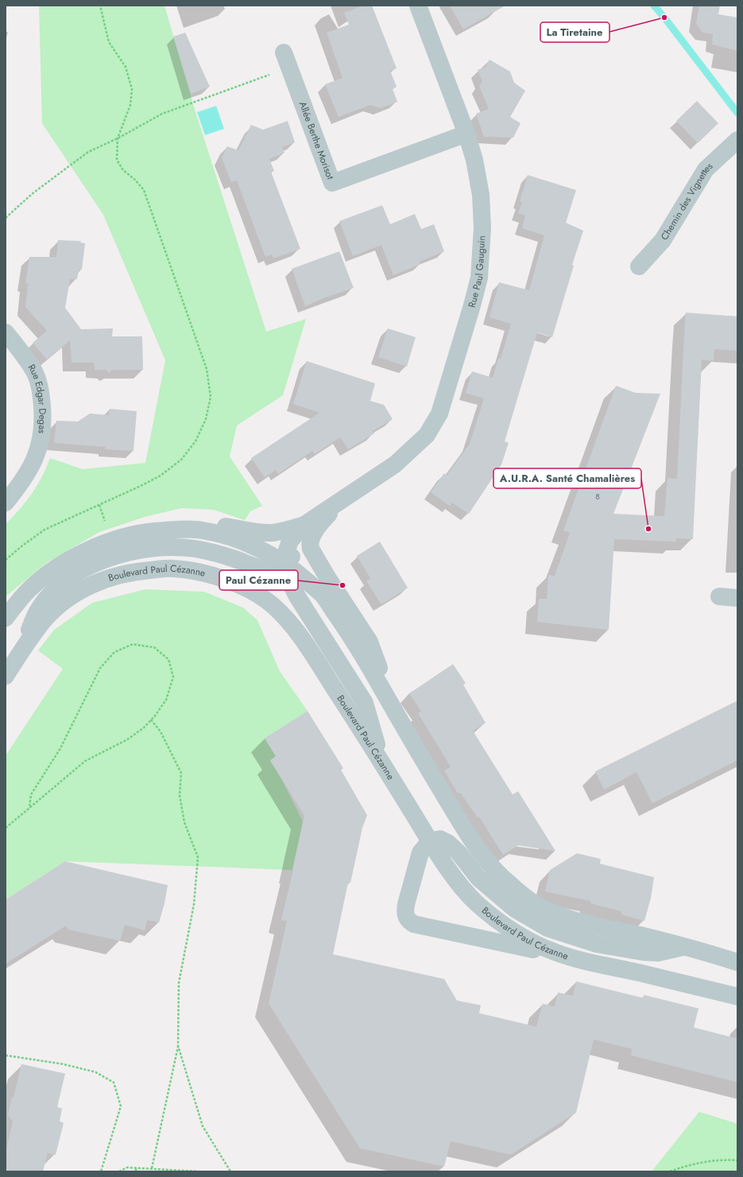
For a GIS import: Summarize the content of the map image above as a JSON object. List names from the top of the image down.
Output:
{
  "streets": {
    "street": [
      "Allée Berthe Morisot",
      "Chemin des Vignettes",
      "Rue Paul Gauguin",
      "Rue Edgar Degas",
      "Boulevard Paul Cézanne"
    ]
  },
  "crossings": [
    ["Allée Berthe Morisot", "Rue Paul Gauguin"]
  ],
  "places": ["La Tiretaine", "A.U.R.A. Santé Chamalières", "Paul Cézanne"],
  "house_numbers": ["8"]
}
